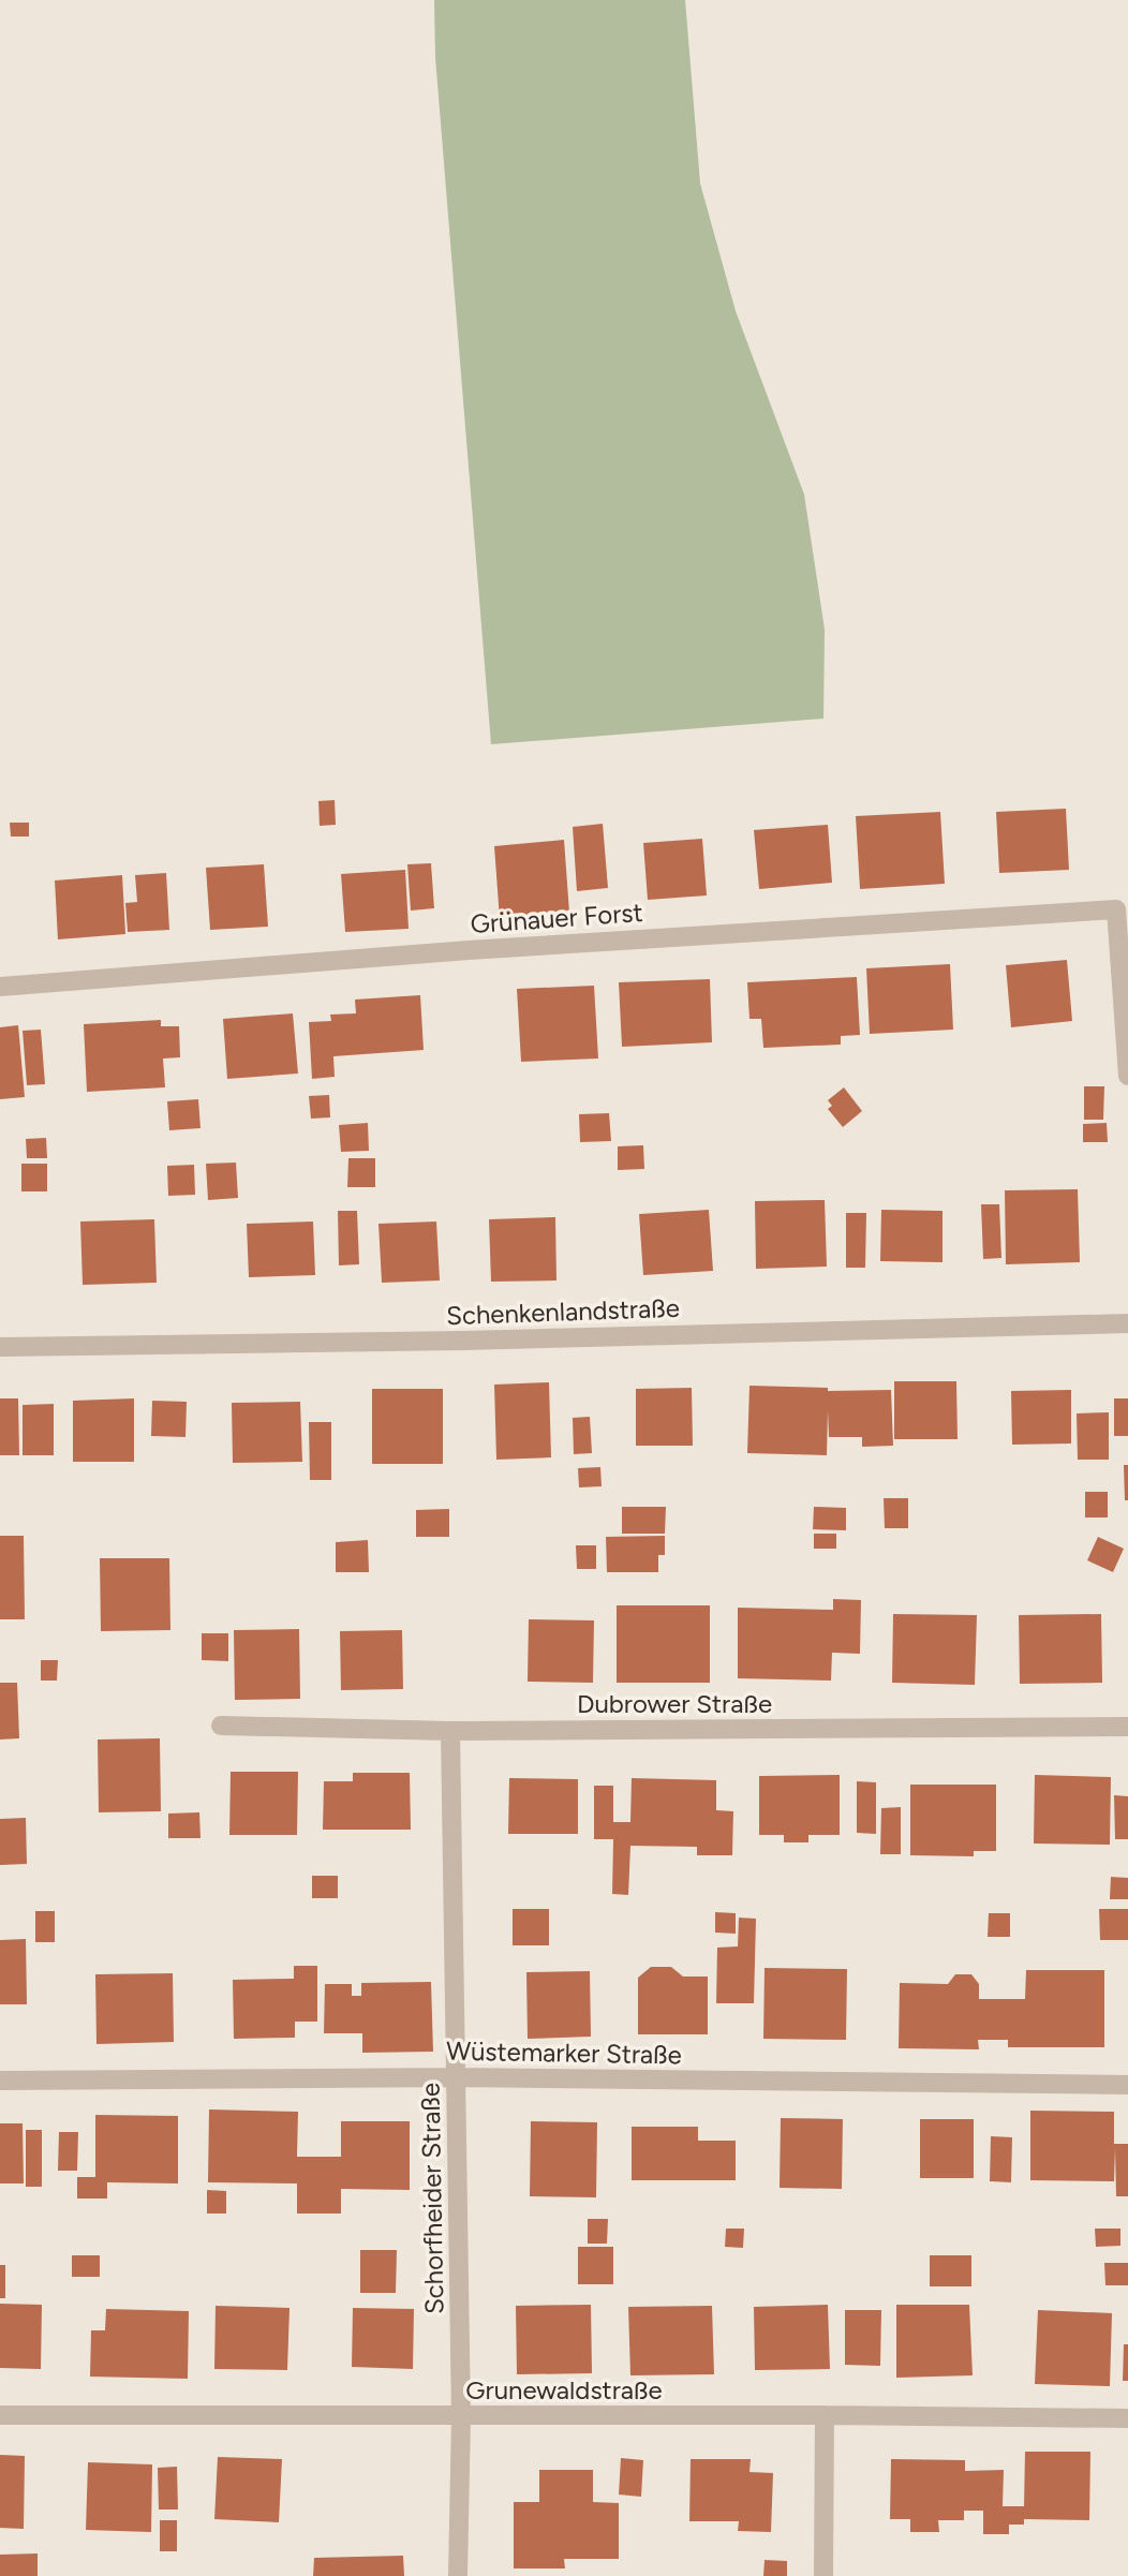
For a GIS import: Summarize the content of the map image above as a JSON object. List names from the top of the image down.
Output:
{
  "streets": {
    "street": [
      "Grünauer Forst",
      "Schenkenlandstraße",
      "Dubrower Straße",
      "Wüstemarker Straße",
      "Schorfheider Straße",
      "Grunewaldstraße"
    ]
  },
  "crossings": [
    ["Dubrower Straße", "Schorfheider Straße"],
    ["Wüstemarker Straße", "Schorfheider Straße"],
    ["Schorfheider Straße", "Grunewaldstraße"]
  ]
}
